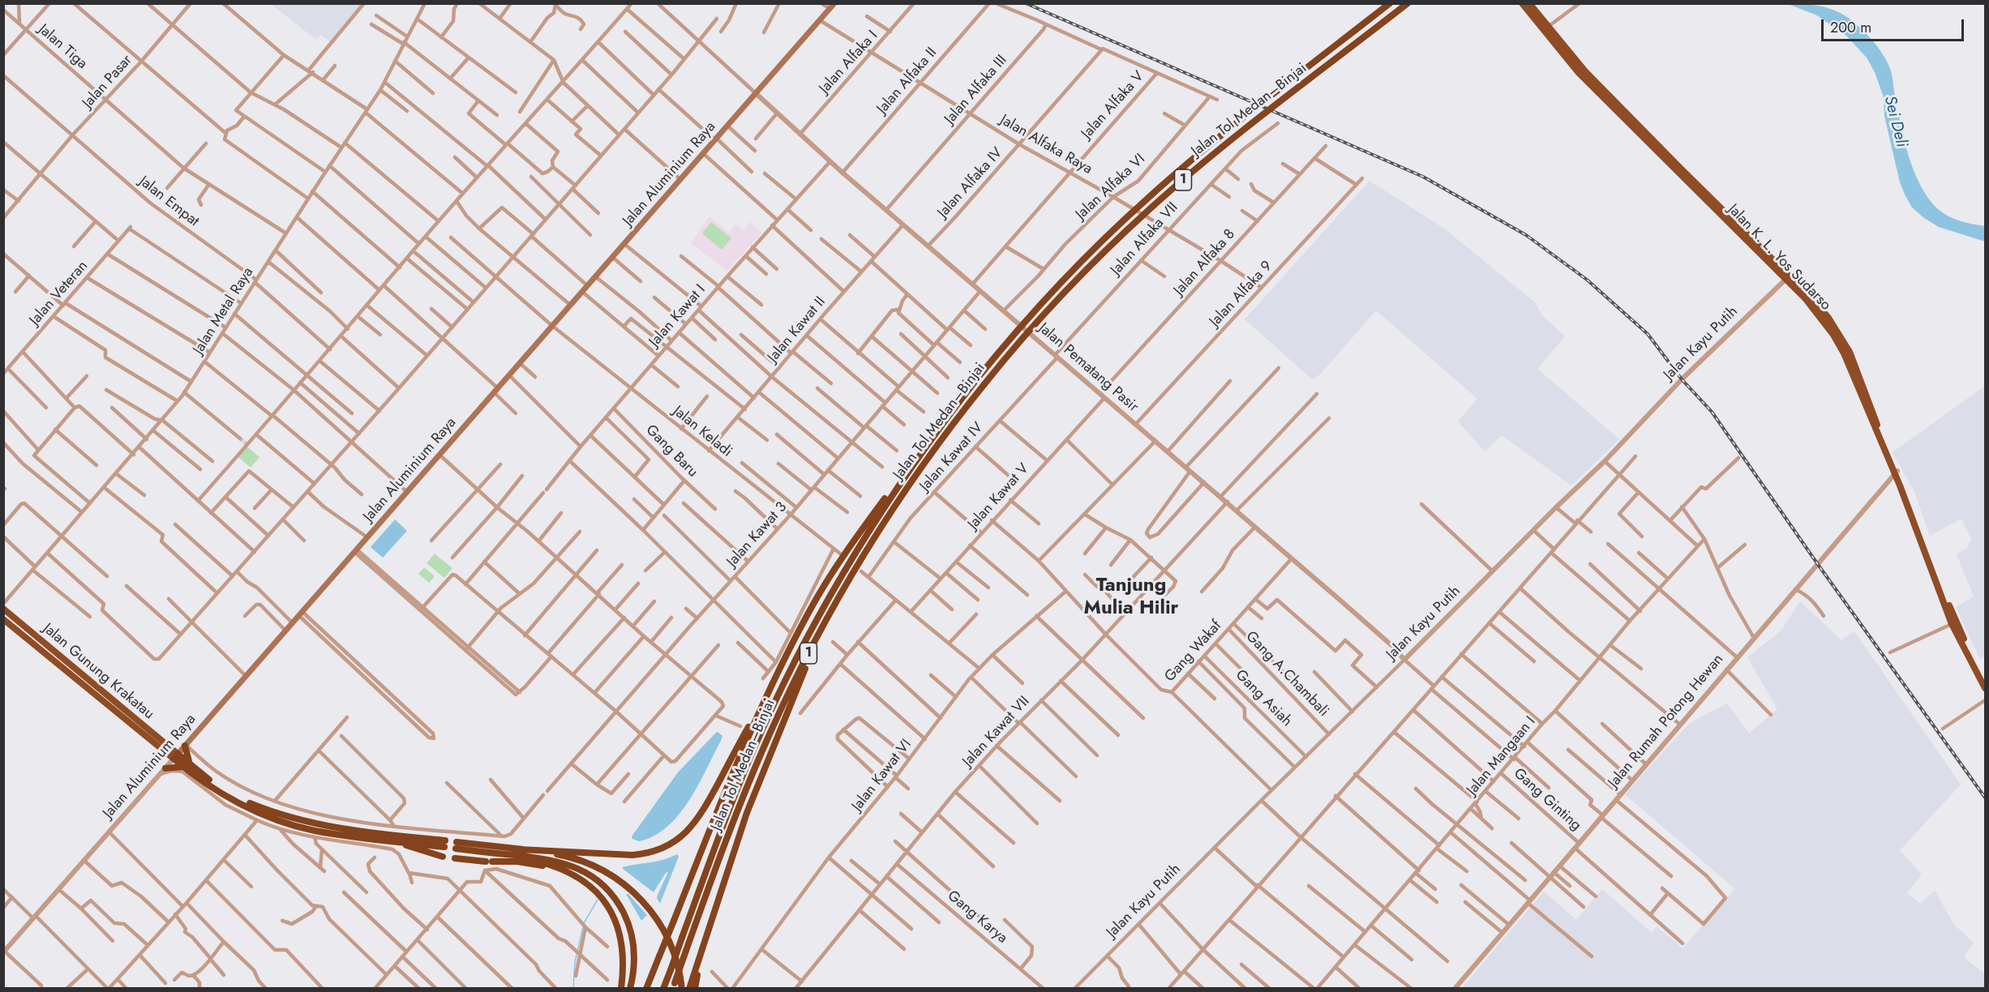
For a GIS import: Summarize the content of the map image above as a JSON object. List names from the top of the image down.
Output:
{
  "streets": {
    "highway": [
      "Jalan Tol Medan–Binjai",
      "1",
      "Jalan K. L. Yos Sudarso",
      "Jalan Gunung Krakatau"
    ],
    "main road": ["Jalan Aluminium Raya"],
    "street": [
      "Jalan Tiga",
      "Jalan Alfaka I",
      "Jalan Alfaka II",
      "Jalan Pasar",
      "Jalan Alfaka III",
      "Jalan Alfaka V",
      "Jalan Alfaka Raya",
      "Jalan Alfaka IV",
      "Jalan Alfaka VI",
      "Jalan Empat",
      "Jalan Alfaka VII",
      "Jalan Alfaka 8",
      "Jalan Veteran",
      "Jalan Alfaka 9",
      "Jalan Metal Raya",
      "Jalan Kawat I",
      "Jalan Kawat II",
      "Jalan Kayu Putih",
      "Jalan Pematang Pasir",
      "Jalan Keladi",
      "Gang Baru",
      "Jalan Kawat IV",
      "Jalan Kawat V",
      "Jalan Kawat 3",
      "Gang Wakaf",
      "Gang A.Chambali",
      "Gang Asiah",
      "Jalan Rumah Potong Hewan",
      "Jalan Kawat VII",
      "Jalan Mangaan I",
      "Jalan Kawat VI",
      "Gang Ginting",
      "Gang Karya"
    ]
  },
  "crossings": [
    ["Jalan Tiga", "Jalan Pasar"],
    ["Jalan Tiga", "Jalan Metal Raya"],
    ["Jalan Alfaka I", "Jalan Alfaka Raya"],
    ["Jalan Alfaka I", "Jalan Pematang Pasir"],
    ["Jalan Alfaka II", "Jalan Alfaka Raya"],
    ["Jalan Alfaka II", "Jalan Pematang Pasir"],
    ["Jalan Pasar", "Jalan Empat"],
    ["Jalan Alfaka III", "Jalan Alfaka V"],
    ["Jalan Alfaka III", "Jalan Alfaka Raya"],
    ["Jalan Alfaka III", "Jalan Pematang Pasir"],
    ["Jalan Alfaka V", "Jalan Alfaka Raya"],
    ["Jalan Alfaka V", "Jalan Alfaka IV"],
    ["Jalan Alfaka V", "Jalan Pematang Pasir"],
    ["Jalan Alfaka Raya", "Jalan Aluminium Raya"],
    ["Jalan Alfaka Raya", "Jalan Alfaka IV"],
    ["Jalan Alfaka Raya", "Jalan Alfaka VI"],
    ["Jalan Alfaka Raya", "Jalan Alfaka VII"],
    ["Jalan Alfaka Raya", "Jalan Alfaka 8"],
    ["Jalan Alfaka Raya", "Jalan Alfaka 9"],
    ["Jalan Aluminium Raya", "Jalan Pematang Pasir"],
    ["Jalan Aluminium Raya", "Jalan Keladi"],
    ["Jalan Aluminium Raya", "Jalan Gunung Krakatau"],
    ["Jalan Alfaka IV", "Jalan Pematang Pasir"],
    ["Jalan Alfaka VI", "Jalan Pematang Pasir"],
    ["Jalan Empat", "Jalan Metal Raya"],
    ["Jalan Alfaka VII", "Jalan Pematang Pasir"],
    ["Jalan Alfaka VII", "Jalan Kawat IV"],
    ["Jalan K. L. Yos Sudarso", "Jalan Kayu Putih"],
    ["Jalan K. L. Yos Sudarso", "Jalan Rumah Potong Hewan"],
    ["Jalan Alfaka 8", "Jalan Pematang Pasir"],
    ["Jalan Veteran", "Jalan Metal Raya"],
    ["Jalan Alfaka 9", "Jalan Pematang Pasir"],
    ["Jalan Kawat I", "Jalan Pematang Pasir"],
    ["Jalan Kawat I", "Jalan Keladi"],
    ["Jalan Kawat I", "Gang Baru"],
    ["Jalan Kawat II", "Jalan Pematang Pasir"],
    ["Jalan Kawat II", "Jalan Keladi"],
    ["Jalan Kayu Putih", "Jalan Pematang Pasir"],
    ["Jalan Kayu Putih", "Gang A.Chambali"],
    ["Jalan Kayu Putih", "Gang Asiah"],
    ["Jalan Pematang Pasir", "Jalan Kawat IV"],
    ["Jalan Pematang Pasir", "Jalan Kawat V"],
    ["Jalan Pematang Pasir", "Jalan Kawat 3"],
    ["Jalan Pematang Pasir", "Gang Wakaf"],
    ["Jalan Pematang Pasir", "Jalan Kawat VII"],
    ["Jalan Keladi", "Jalan Kawat 3"],
    ["Jalan Kawat V", "Gang Wakaf"],
    ["Gang Wakaf", "Gang A.Chambali"],
    ["Gang Wakaf", "Jalan Kawat VII"],
    ["Gang Wakaf", "Jalan Kawat VI"],
    ["Jalan Rumah Potong Hewan", "Gang Ginting"],
    ["Jalan Kawat VII", "Gang Karya"],
    ["Jalan Mangaan I", "Gang Ginting"]
  ],
  "districts": ["Tanjung Mulia Hilir"],
  "water": ["Sei Deli"],
  "scale_bar": "200 m"
}
